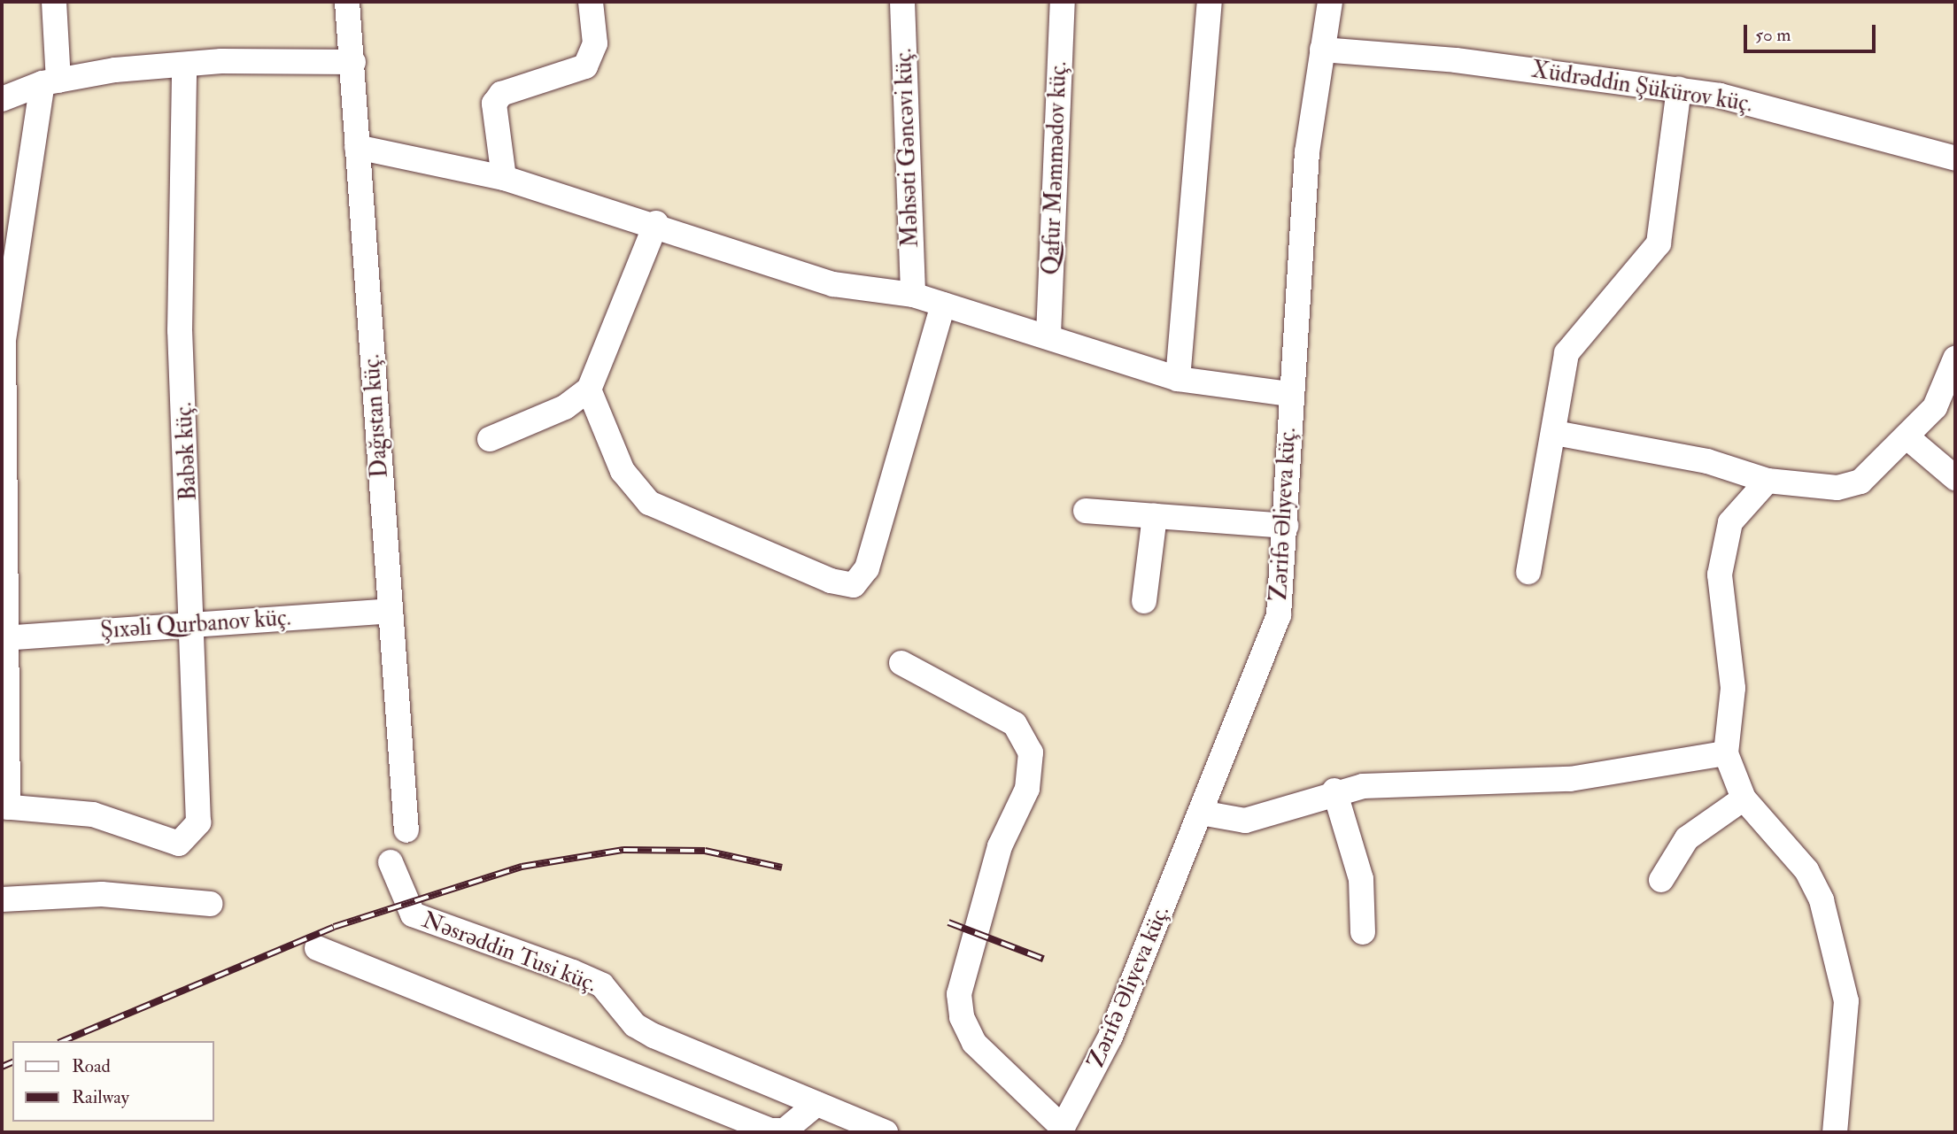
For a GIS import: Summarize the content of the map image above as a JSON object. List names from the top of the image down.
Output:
{
  "streets": {
    "street": [
      "Xüdrəddin Şükürov küç.",
      "Məhsəti Gəncəvi küç.",
      "Qafur Məmmədov küç.",
      "Dağıstan küç.",
      "Babək küç.",
      "Zərifə Əliyeva küç.",
      "Şıxəli Qurbanov küç.",
      "Nəsrəddin Tusi küç."
    ]
  },
  "crossings": [
    ["Xüdrəddin Şükürov küç.", "Zərifə Əliyeva küç."],
    ["Dağıstan küç.", "Şıxəli Qurbanov küç."],
    ["Babək küç.", "Şıxəli Qurbanov küç."]
  ],
  "legend": ["Road", "Railway"],
  "scale_bar": "50 m"
}
